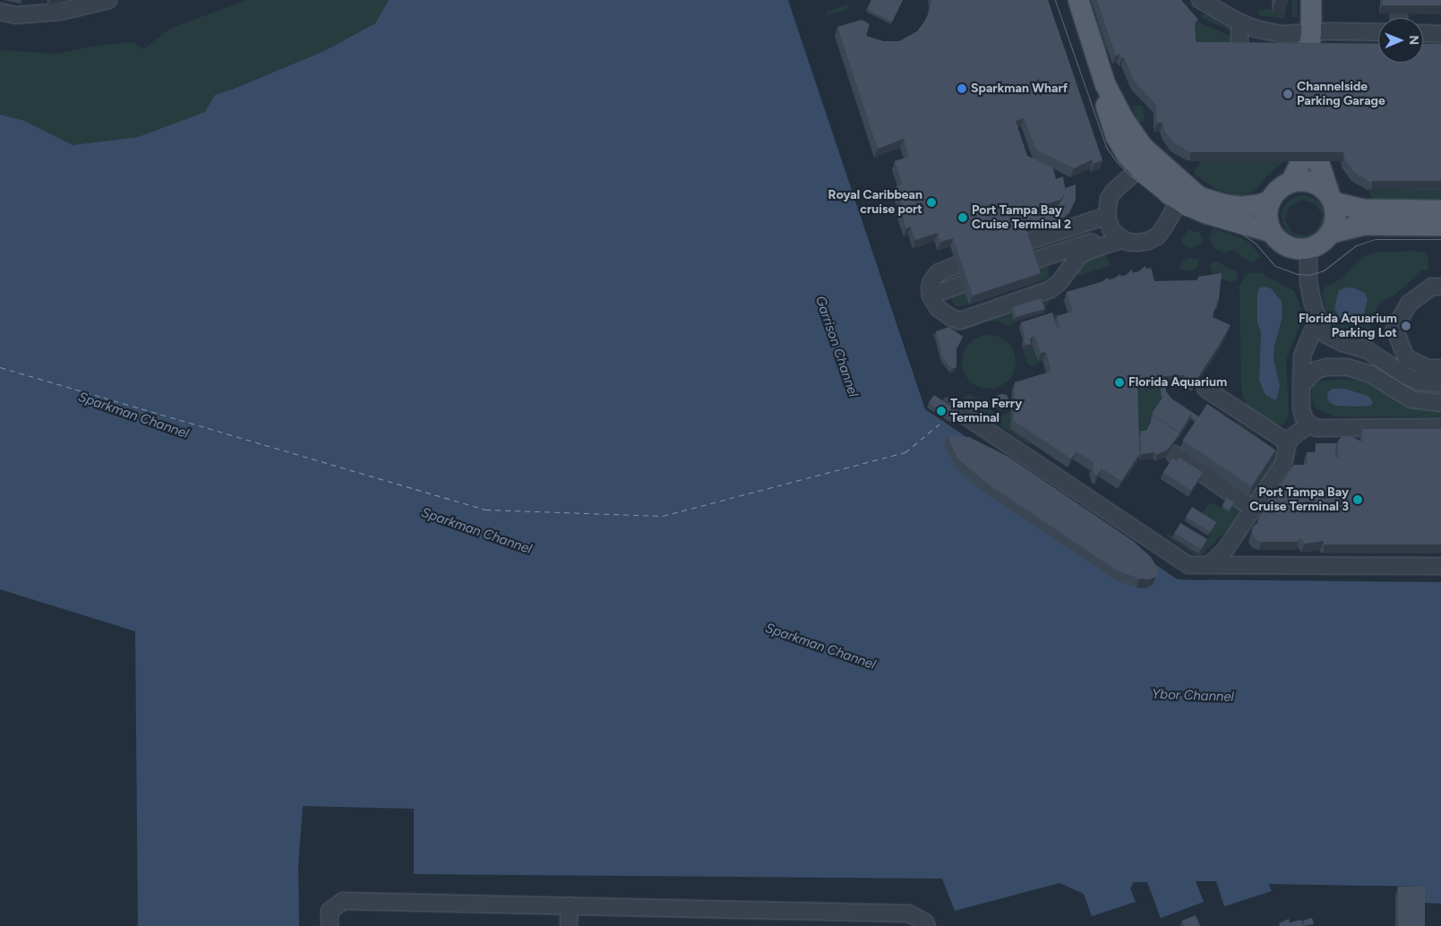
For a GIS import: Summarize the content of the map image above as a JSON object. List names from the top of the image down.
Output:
{
  "water": ["Garrison Channel", "Sparkman Channel", "Ybor Channel"],
  "places": [
    "Sparkman Wharf",
    "Channelside Parking Garage",
    "Royal Caribbean cruise port",
    "Port Tampa Bay Cruise Terminal 2",
    "Florida Aquarium Parking Lot",
    "Florida Aquarium",
    "Tampa Ferry Terminal",
    "Port Tampa Bay Cruise Terminal 3"
  ],
  "north": "right"
}
